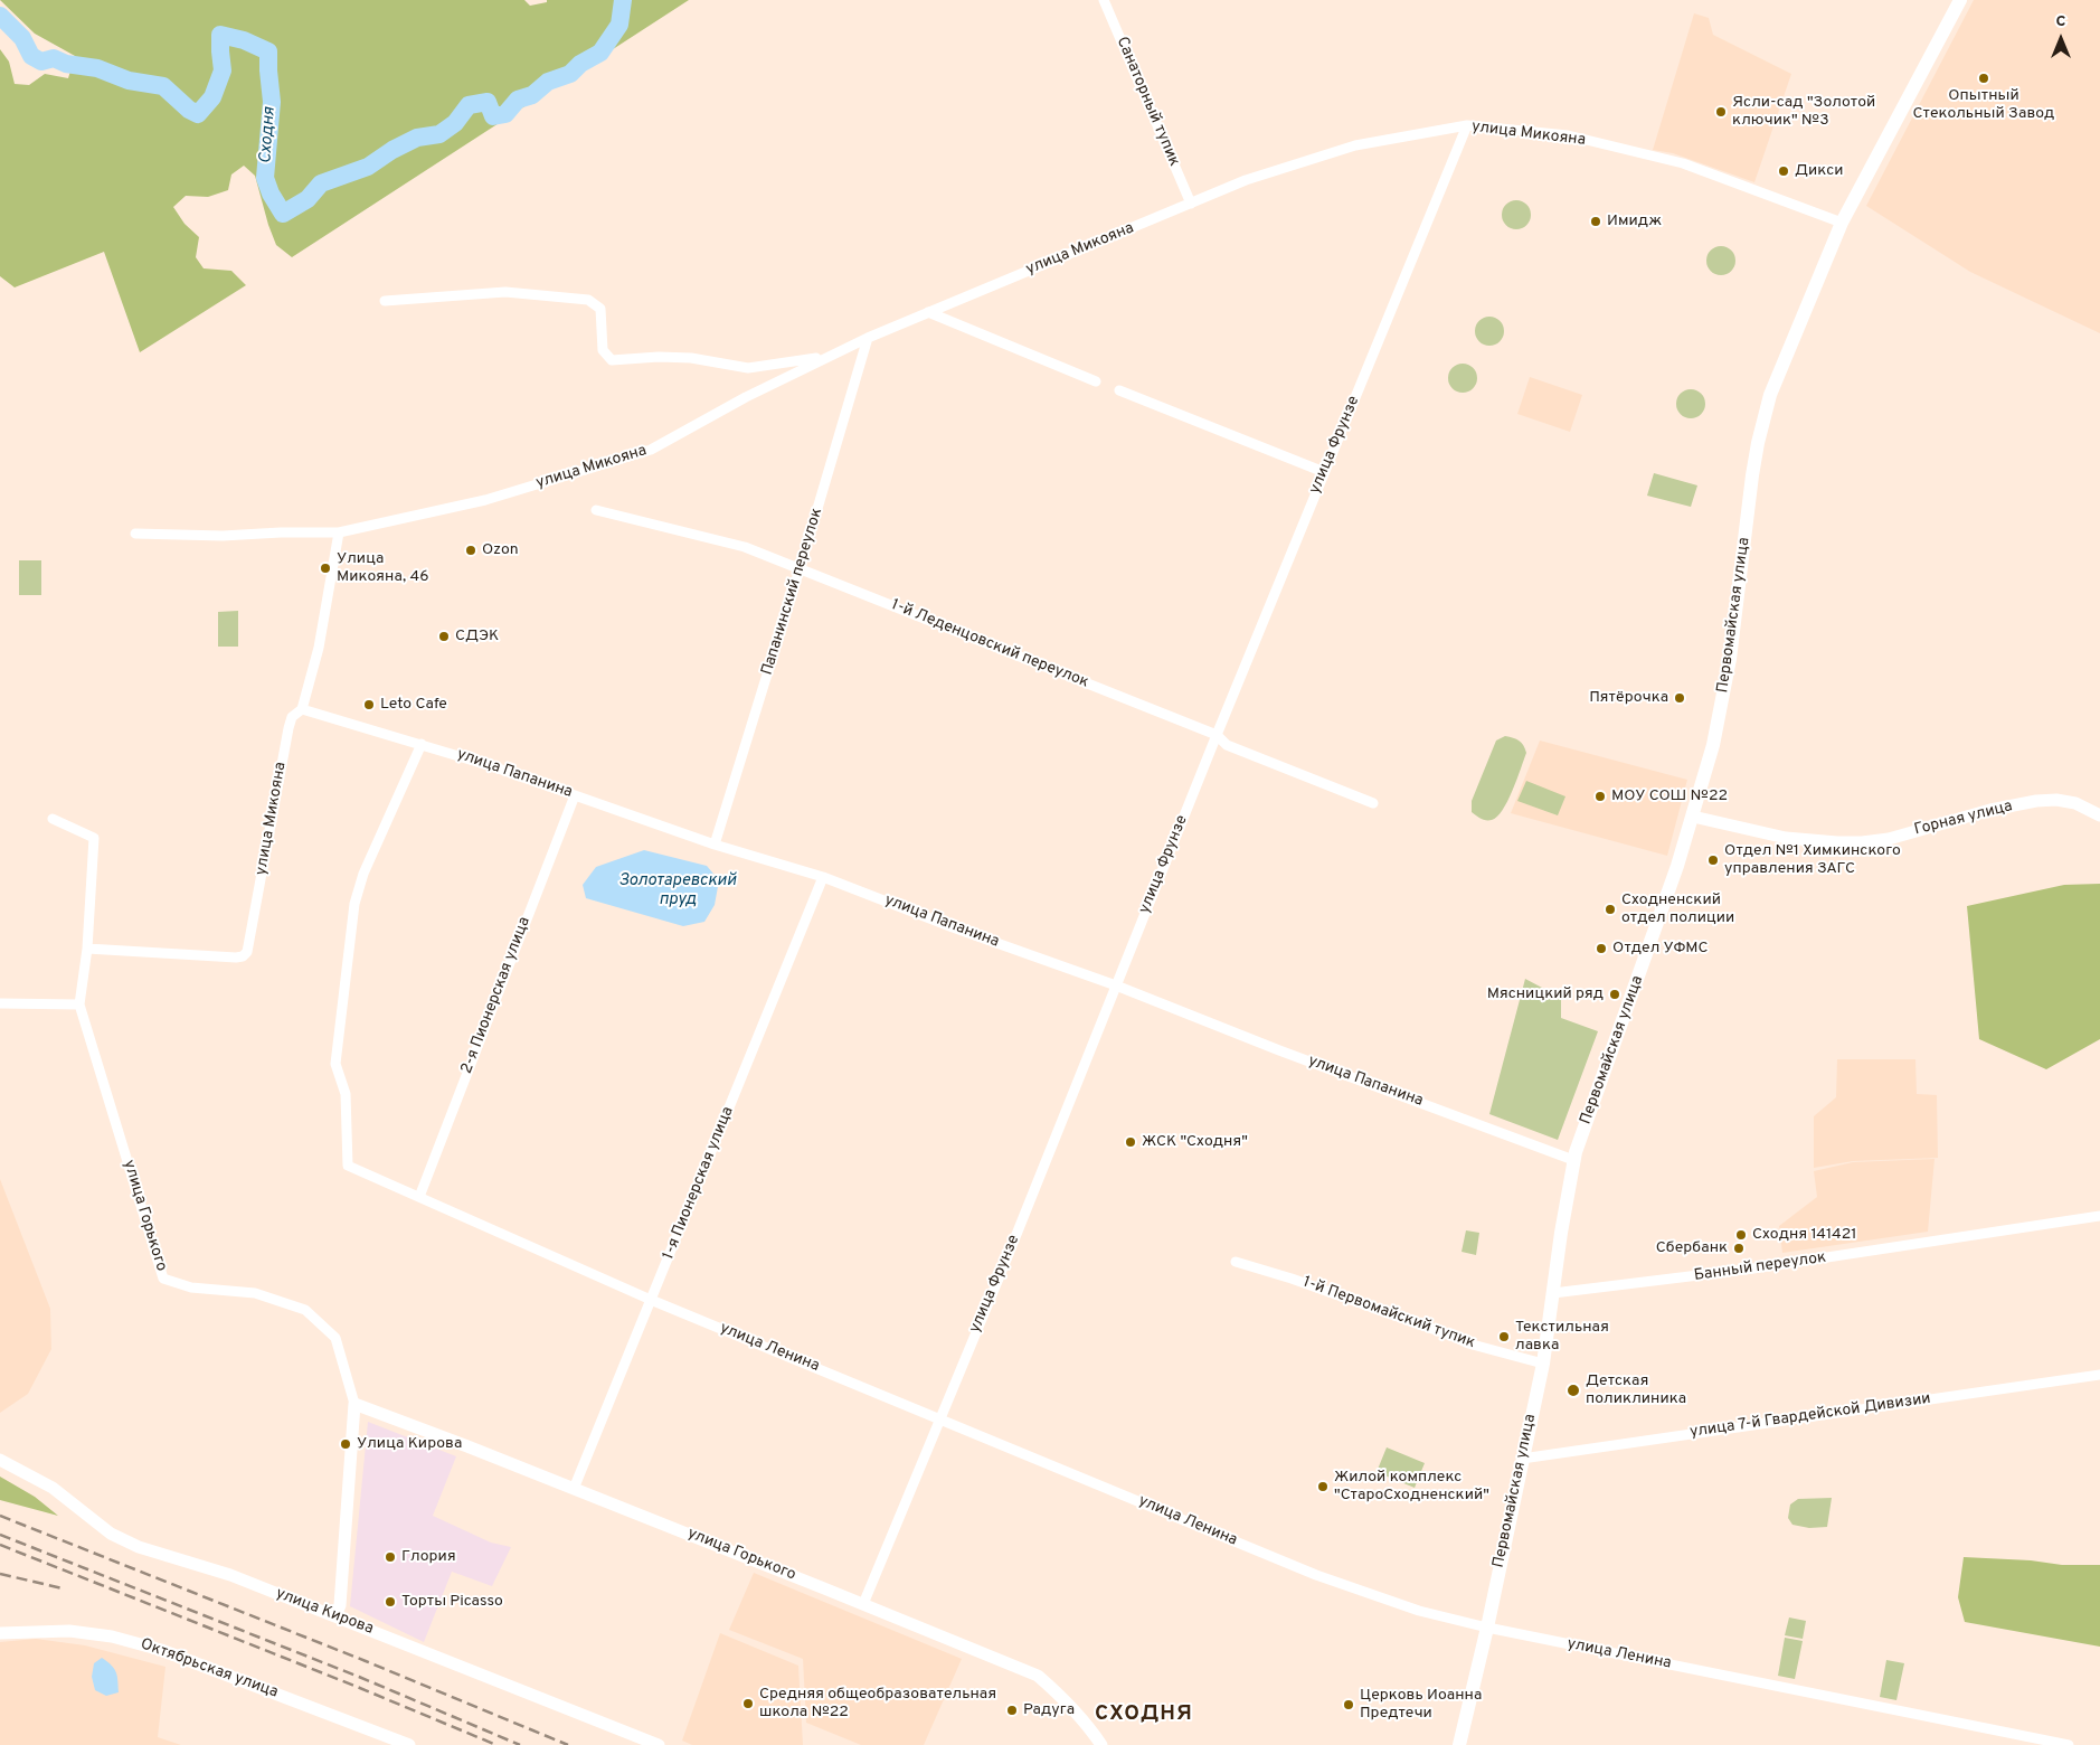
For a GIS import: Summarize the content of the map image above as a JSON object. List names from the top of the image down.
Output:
{
  "streets": {
    "main road": ["Первомайская улица"],
    "street": [
      "Санаторный тупик",
      "улица Микояна",
      "улица Фрунзе",
      "Папанинский переулок",
      "1-й Леденцовский переулок",
      "улица Папанина",
      "Горная улица",
      "2-я Пионерская улица",
      "1-я Пионерская улица",
      "улица Горького",
      "Банный переулок",
      "1-й Первомайский тупик",
      "улица Ленина",
      "улица 7-й Гвардейской Дивизии",
      "улица Кирова",
      "Октябрьская улица"
    ]
  },
  "crossings": [
    ["Санаторный тупик", "улица Микояна"],
    ["улица Микояна", "улица Фрунзе"],
    ["улица Микояна", "Папанинский переулок"],
    ["улица Микояна", "Первомайская улица"],
    ["улица Микояна", "улица Папанина"],
    ["улица Микояна", "улица Горького"],
    ["улица Фрунзе", "1-й Леденцовский переулок"],
    ["улица Фрунзе", "улица Папанина"],
    ["улица Фрунзе", "улица Горького"],
    ["улица Фрунзе", "улица Ленина"],
    ["Папанинский переулок", "1-й Леденцовский переулок"],
    ["Папанинский переулок", "улица Папанина"],
    ["Первомайская улица", "улица Папанина"],
    ["Первомайская улица", "Горная улица"],
    ["Первомайская улица", "Банный переулок"],
    ["Первомайская улица", "1-й Первомайский тупик"],
    ["Первомайская улица", "улица Ленина"],
    ["Первомайская улица", "улица 7-й Гвардейской Дивизии"],
    ["улица Папанина", "2-я Пионерская улица"],
    ["улица Папанина", "1-я Пионерская улица"],
    ["улица Папанина", "улица Ленина"],
    ["2-я Пионерская улица", "улица Ленина"],
    ["1-я Пионерская улица", "улица Горького"],
    ["1-я Пионерская улица", "улица Ленина"],
    ["улица Горького", "улица Кирова"]
  ],
  "districts": ["СХОДНЯ"],
  "water": ["Сходня", "Золотаревский пруд"],
  "places": [
    "Опытный Стекольный Завод",
    "Ясли-сад \"Золотой ключик\" №3",
    "Дикси",
    "Имидж",
    "Ozon",
    "Улица Микояна, 46",
    "СДЭК",
    "Пятёрочка",
    "Leto Cafe",
    "МОУ СОШ №22",
    "Отдел №1 Химкинского управления ЗАГС",
    "Сходненский отдел полиции",
    "Отдел УФМС",
    "Мясницкий ряд",
    "ЖСК \"Сходня\"",
    "Сходня 141421",
    "Сбербанк",
    "Текстильная лавка",
    "Детская поликлиника",
    "Улица Кирова",
    "Жилой комплекс \"СтароСходненский\"",
    "Глория",
    "Торты Picasso",
    "Средняя общеобразовательная школа №22",
    "Церковь Иоанна Предтечи",
    "Радуга"
  ],
  "north": "top"
}
